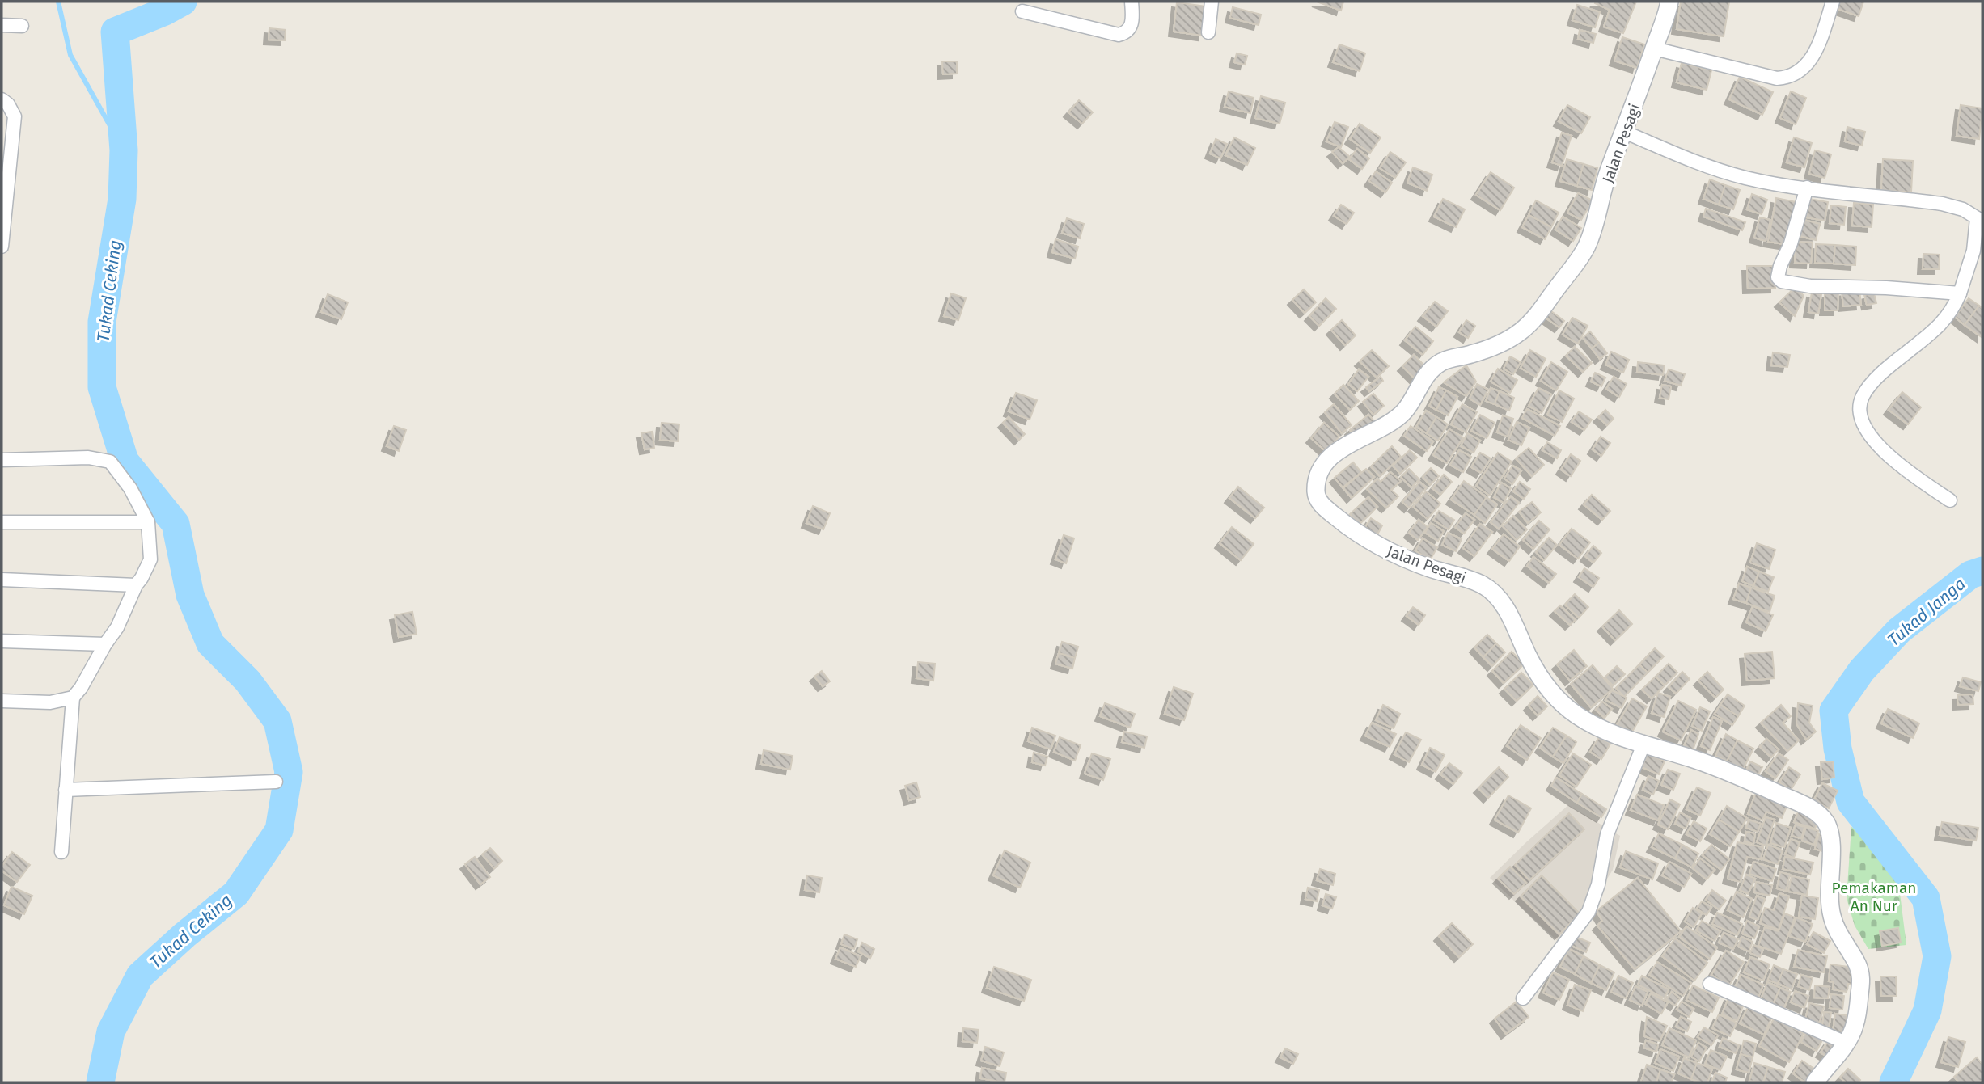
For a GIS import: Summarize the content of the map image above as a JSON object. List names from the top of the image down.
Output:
{
  "streets": {
    "street": ["Jalan Pesagi"]
  },
  "water": ["Tukad Ceking", "Tukad Janga"],
  "parks": ["Pemakaman An Nur"]
}
